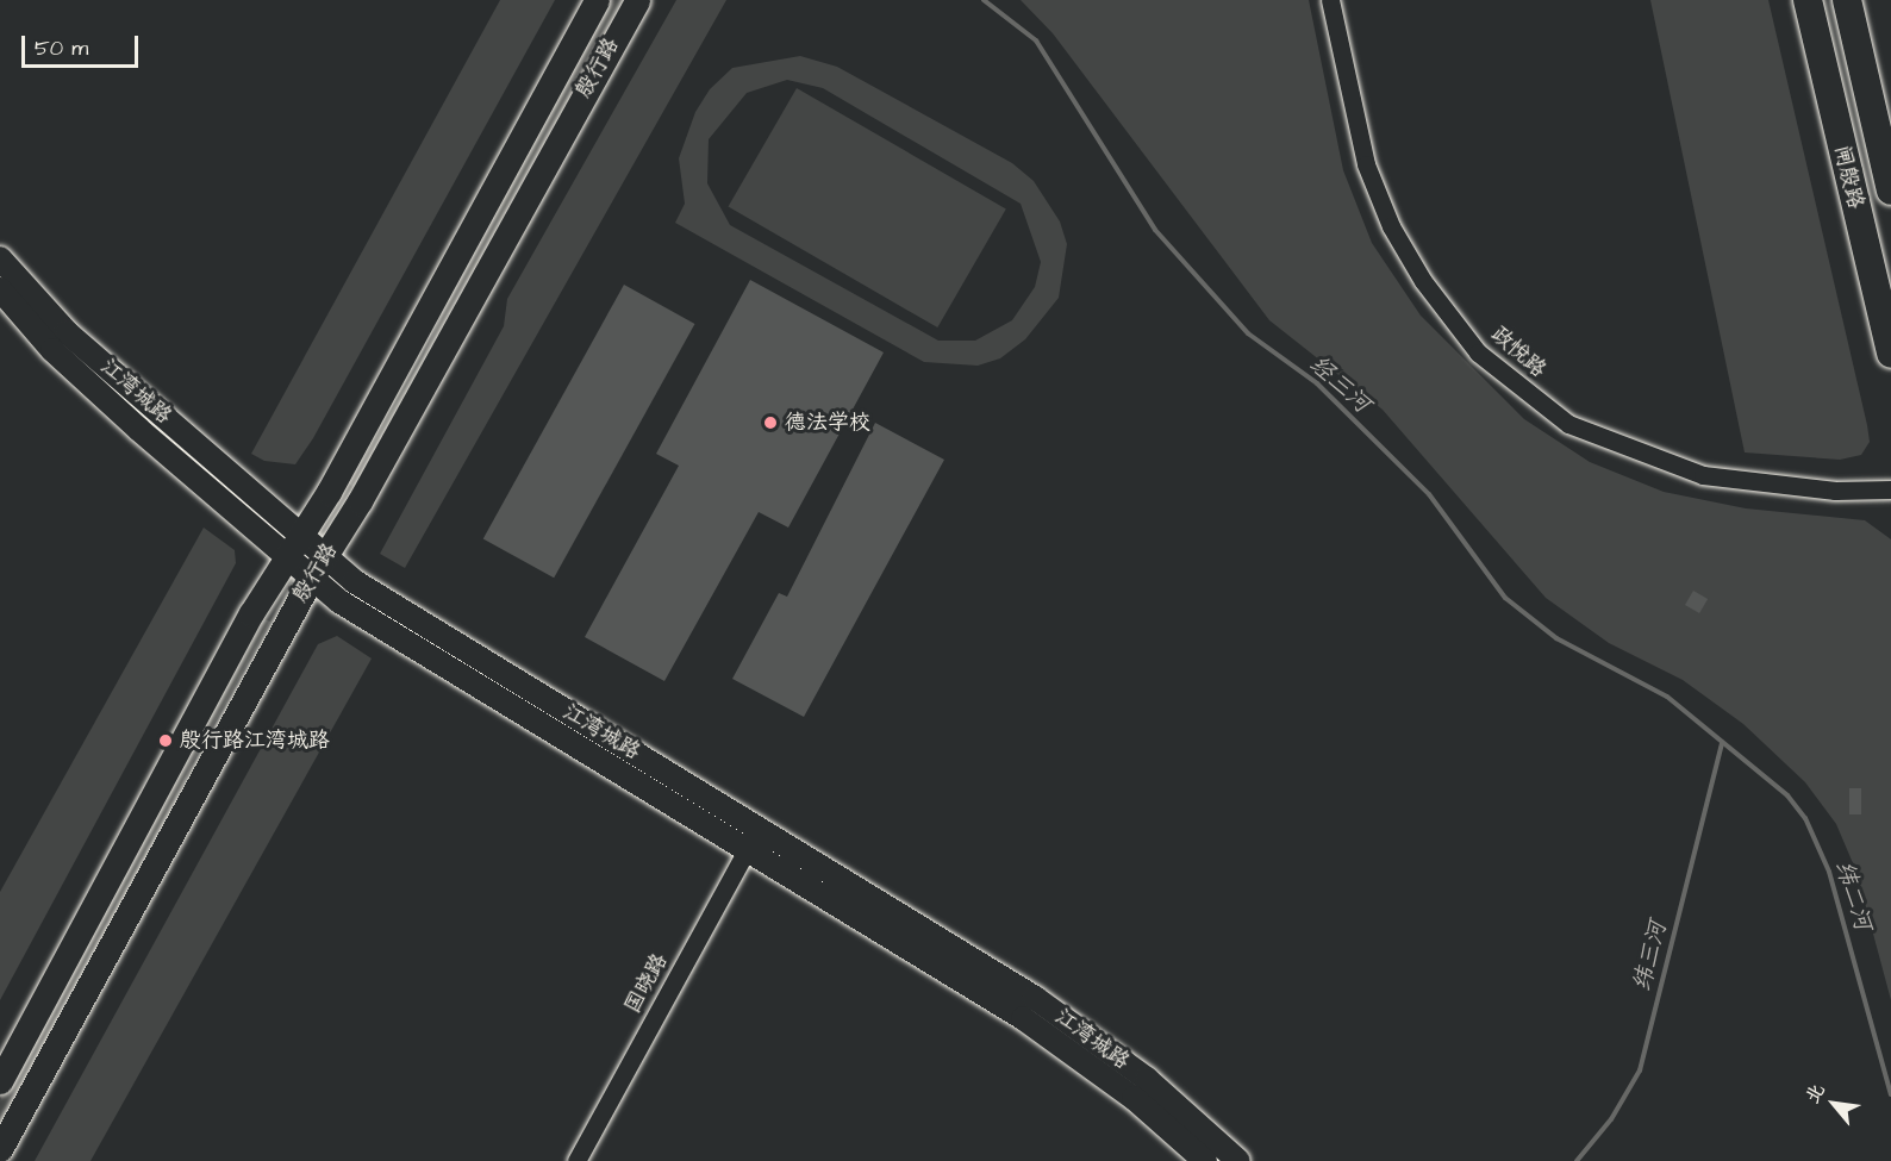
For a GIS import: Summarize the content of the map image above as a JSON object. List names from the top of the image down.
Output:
{
  "streets": {
    "main road": ["殷行路", "闸殷路"],
    "street": ["政悦路", "江湾城路", "国晓路"]
  },
  "crossings": [
    ["殷行路", "江湾城路"],
    ["江湾城路", "国晓路"]
  ],
  "water": ["经三河", "纬二河", "纬三河"],
  "places": ["德法学校", "殷行路江湾城路"],
  "scale_bar": "50 m",
  "north": "top left"
}
